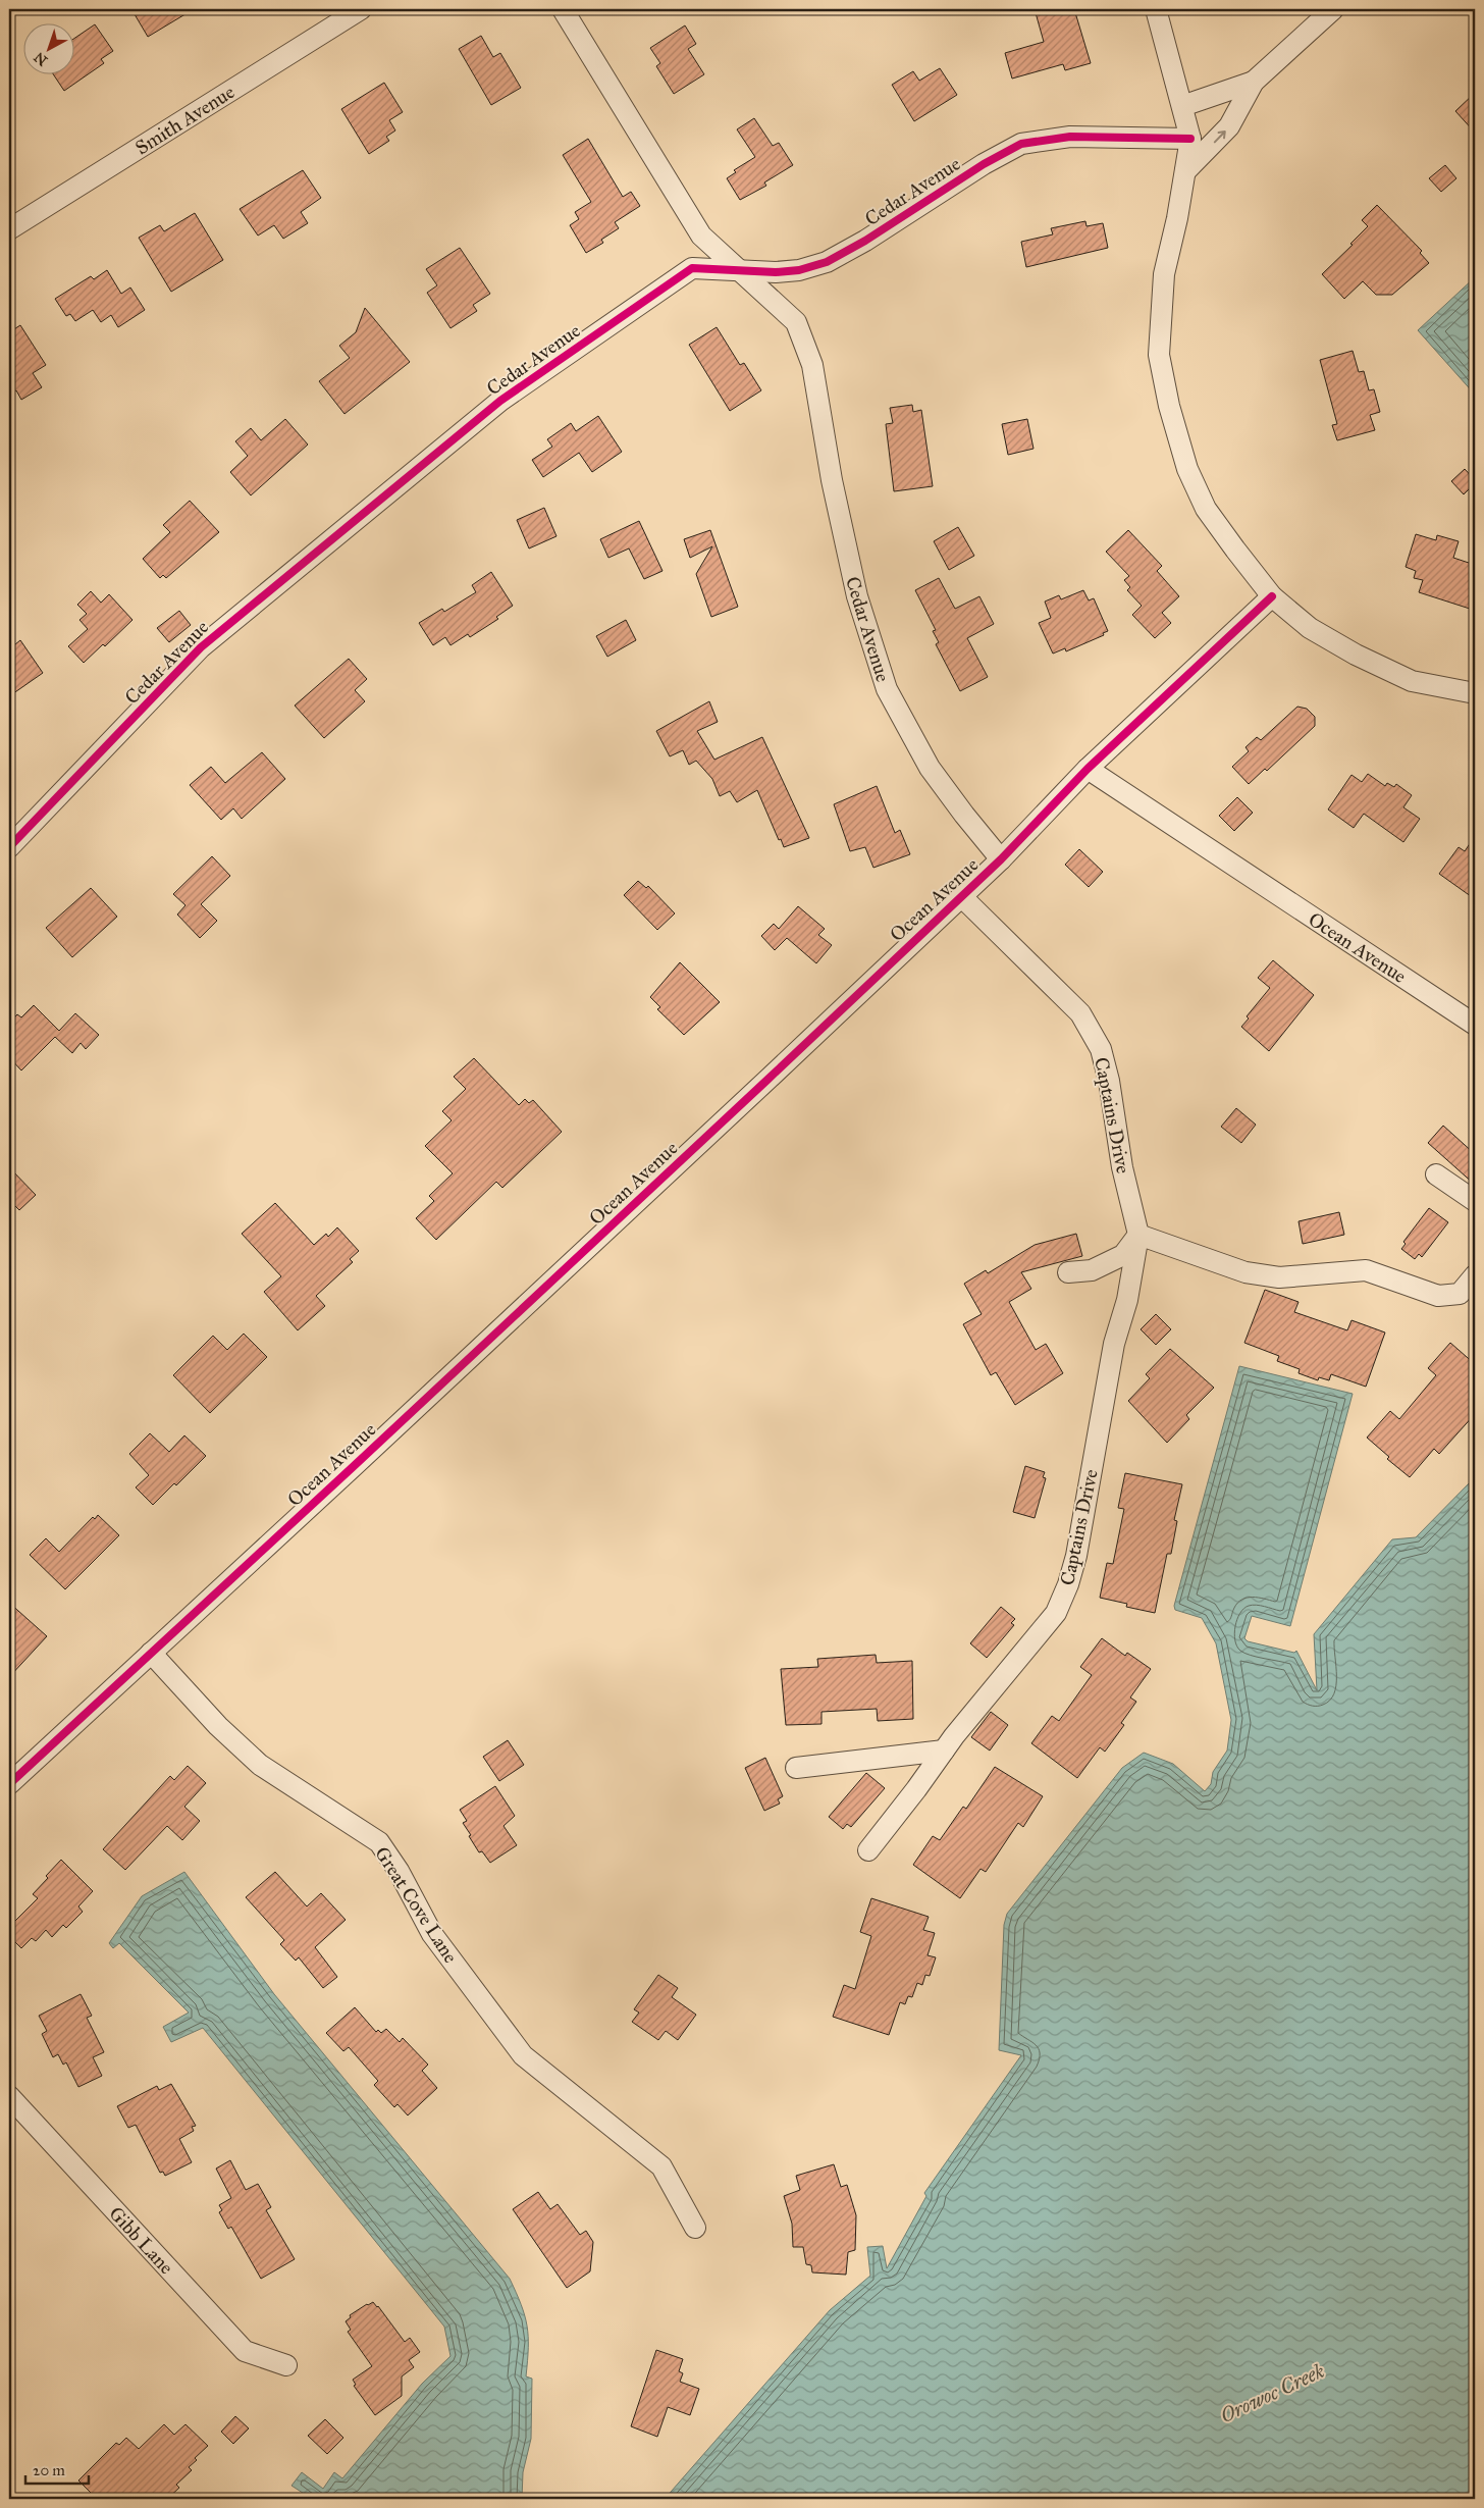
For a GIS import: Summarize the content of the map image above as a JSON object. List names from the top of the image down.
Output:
{
  "streets": {
    "street": [
      "Smith Avenue",
      "Cedar Avenue",
      "Ocean Avenue",
      "Captains Drive",
      "Great Cove Lane",
      "Gibb Lane"
    ]
  },
  "crossings": [
    ["Cedar Avenue", "Ocean Avenue"],
    ["Ocean Avenue", "Captains Drive"],
    ["Ocean Avenue", "Great Cove Lane"]
  ],
  "water": ["Orowoc Creek"],
  "scale_bar": "20 m",
  "north": "bottom left"
}
